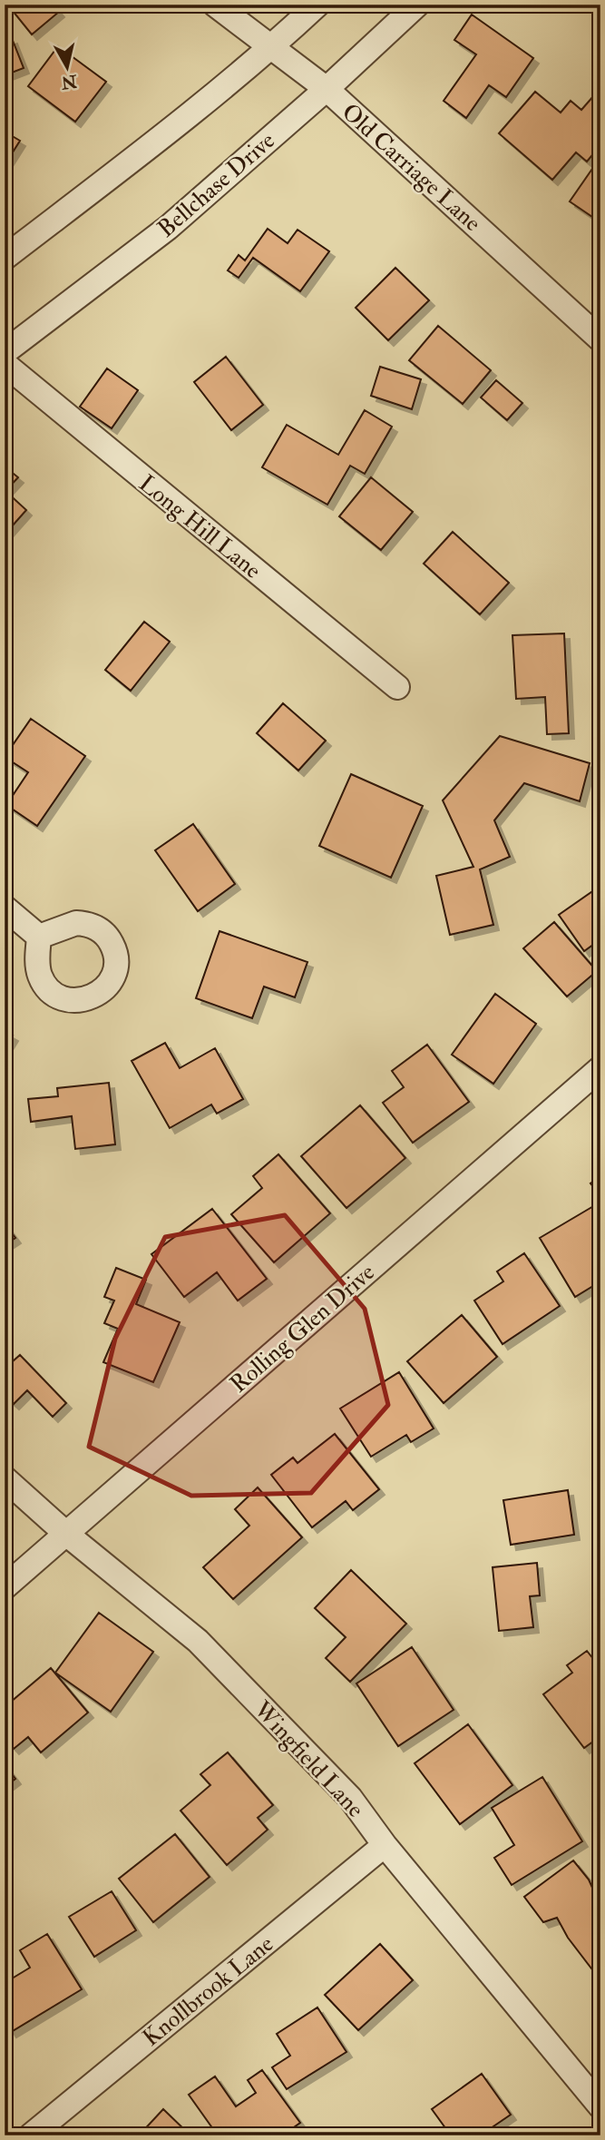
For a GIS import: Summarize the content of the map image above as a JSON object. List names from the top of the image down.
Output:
{
  "streets": {
    "street": [
      "Old Carriage Lane",
      "Bellchase Drive",
      "Long Hill Lane",
      "Rolling Glen Drive",
      "Wingfield Lane",
      "Knollbrook Lane"
    ]
  },
  "crossings": [
    ["Old Carriage Lane", "Bellchase Drive"],
    ["Rolling Glen Drive", "Wingfield Lane"],
    ["Wingfield Lane", "Knollbrook Lane"]
  ],
  "north": "bottom"
}
